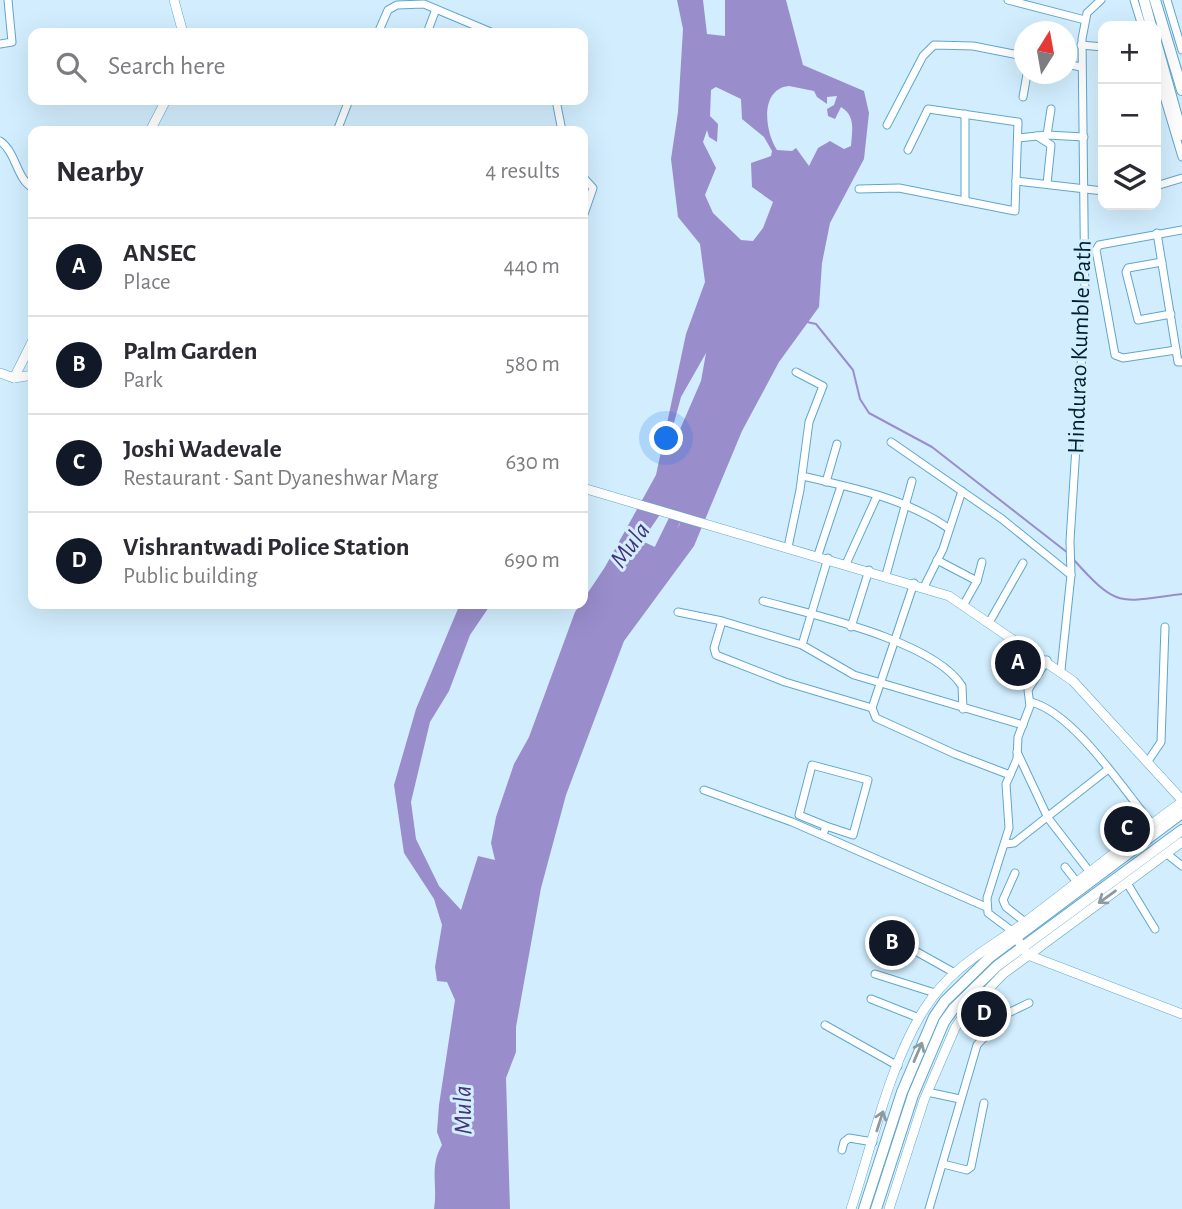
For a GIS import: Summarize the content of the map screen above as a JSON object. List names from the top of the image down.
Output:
{
  "streets": {
    "street": ["Hindurao Kumble Path"]
  },
  "water": ["Mula"],
  "north": "top",
  "page": {
    "map_buttons": ["+", "−"],
    "search": "Search here",
    "heading": ["Nearby", "4 results"],
    "list": [
      {
        "mark": "A",
        "name": "ANSEC",
        "note": "Place",
        "value": "440 m"
      },
      {
        "mark": "B",
        "name": "Palm Garden",
        "note": "Park",
        "value": "580 m"
      },
      {
        "mark": "C",
        "name": "Joshi Wadevale",
        "note": "Restaurant · Sant Dyaneshwar Marg",
        "value": "630 m"
      },
      {
        "mark": "D",
        "name": "Vishrantwadi Police Station",
        "note": "Public building",
        "value": "690 m"
      }
    ],
    "pins": [
      "A",
      "C",
      "B",
      "D"
    ]
  }
}
